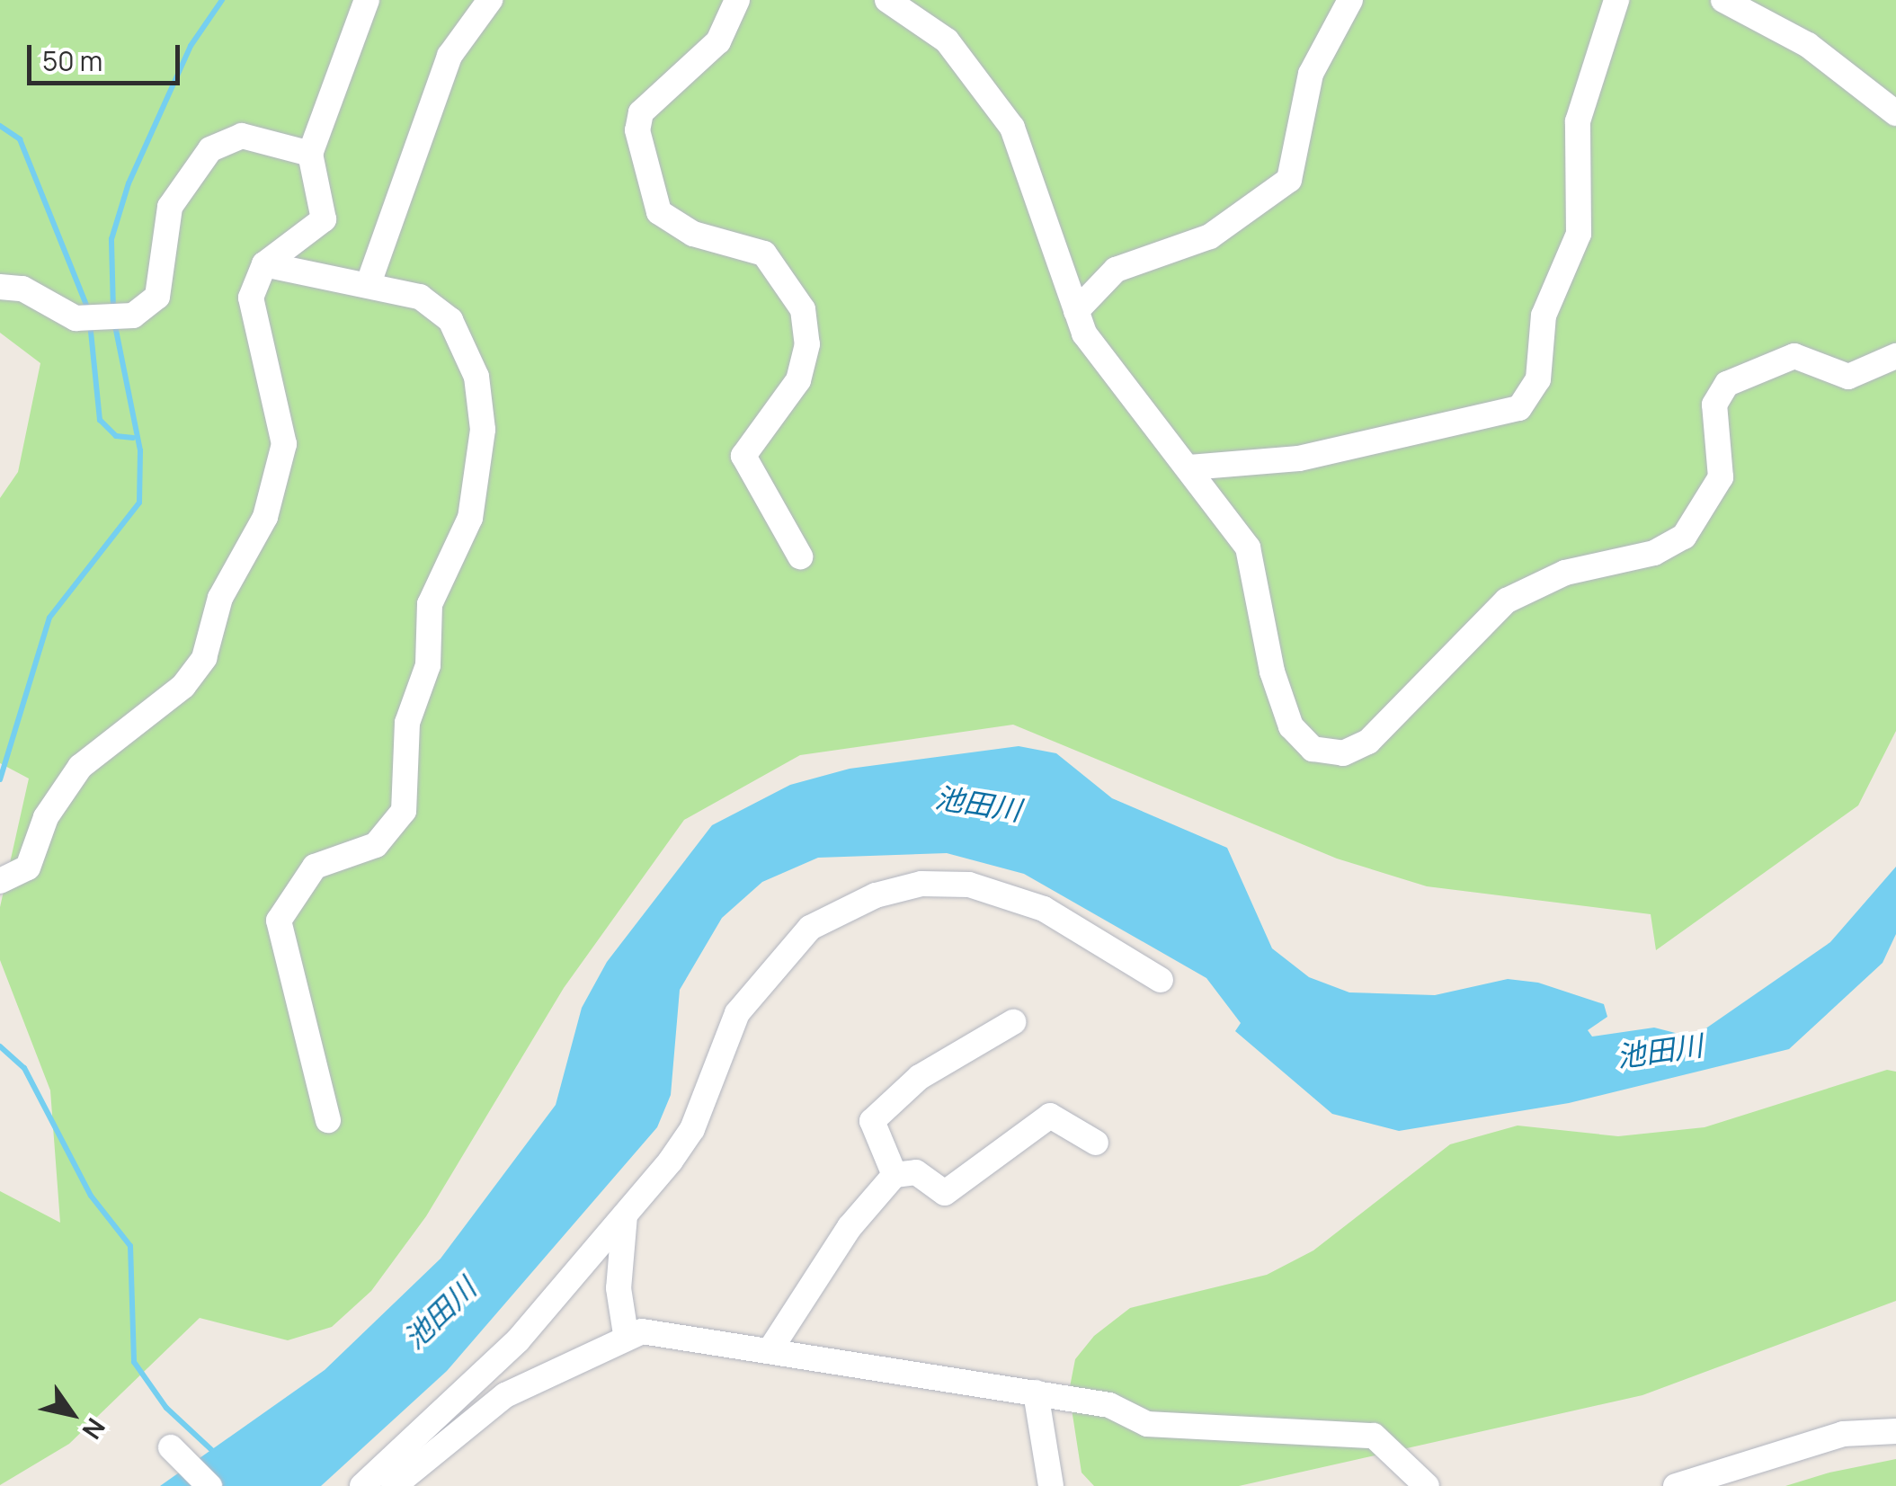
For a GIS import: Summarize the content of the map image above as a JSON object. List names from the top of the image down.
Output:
{
  "water": ["池田川"],
  "scale_bar": "50 m",
  "north": "bottom right"
}
